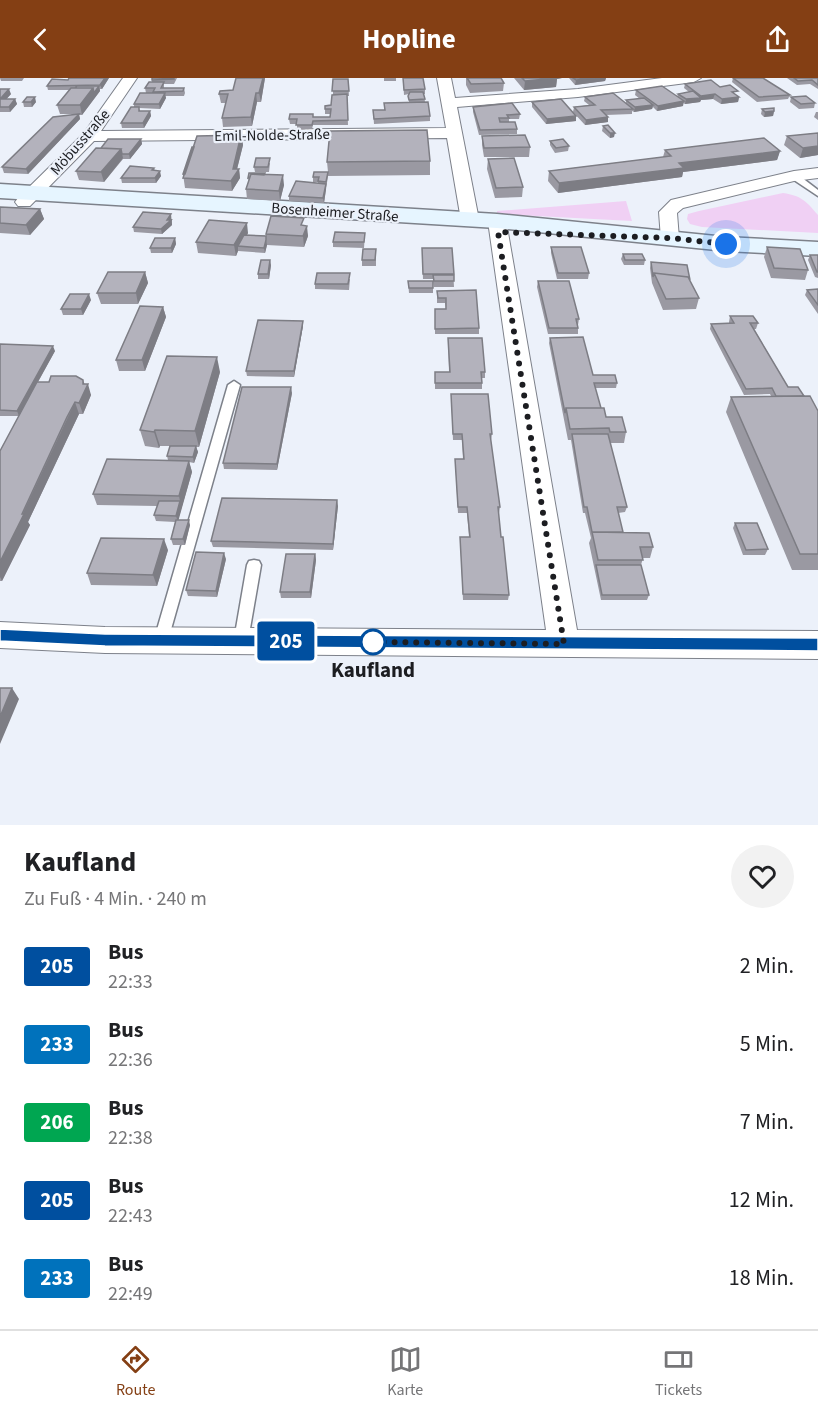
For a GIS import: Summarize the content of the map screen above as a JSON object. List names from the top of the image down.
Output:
{
  "streets": {
    "street": ["Emil-Nolde-Straße", "Möbusstraße", "Bosenheimer Straße"]
  },
  "crossings": [
    ["Emil-Nolde-Straße", "Möbusstraße"],
    ["Möbusstraße", "Bosenheimer Straße"]
  ],
  "places": ["Kaufland"],
  "lines": ["bus line 205"],
  "page": {
    "header": "Hopline",
    "on_map": "205",
    "heading": ["Kaufland", "Zu Fuß · 4 Min. · 240 m"],
    "list": [
      {
        "mark": "205",
        "name": "Bus",
        "note": "22:33",
        "value": "2 Min."
      },
      {
        "mark": "233",
        "name": "Bus",
        "note": "22:36",
        "value": "5 Min."
      },
      {
        "mark": "206",
        "name": "Bus",
        "note": "22:38",
        "value": "7 Min."
      },
      {
        "mark": "205",
        "name": "Bus",
        "note": "22:43",
        "value": "12 Min."
      },
      {
        "mark": "233",
        "name": "Bus",
        "note": "22:49",
        "value": "18 Min."
      }
    ],
    "tabs": ["Route", "Karte", "Tickets"]
  }
}
